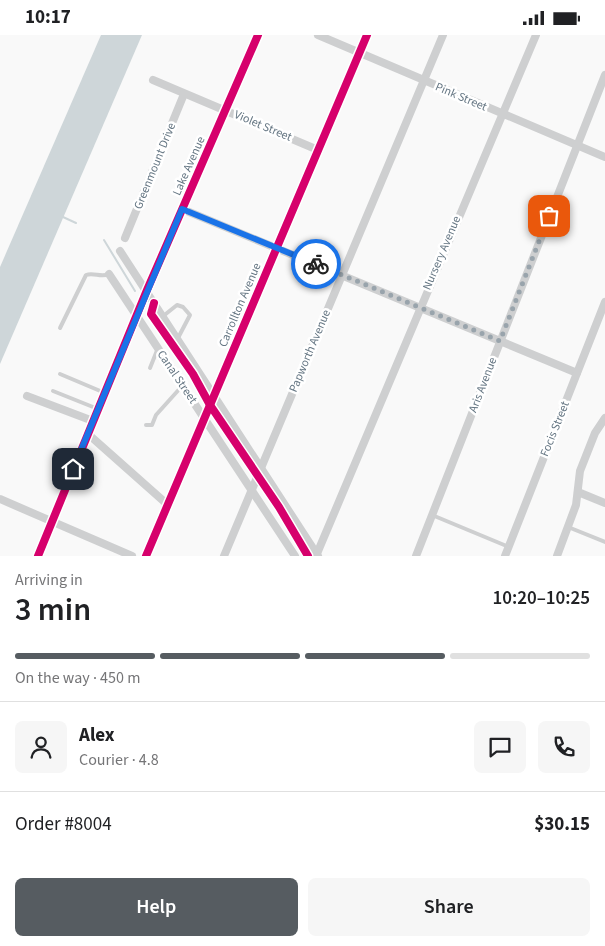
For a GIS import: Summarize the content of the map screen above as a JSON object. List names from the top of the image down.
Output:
{
  "streets": {
    "street": [
      "Pink Street",
      "Violet Street",
      "Greenmount Drive",
      "Lake Avenue",
      "Nursery Avenue",
      "Carrollton Avenue",
      "Papworth Avenue",
      "Canal Street",
      "Aris Avenue",
      "Focis Street"
    ]
  },
  "crossings": [
    ["Pink Street", "Nursery Avenue"],
    ["Pink Street", "Carrollton Avenue"],
    ["Pink Street", "Papworth Avenue"],
    ["Pink Street", "Aris Avenue"],
    ["Violet Street", "Greenmount Drive"],
    ["Violet Street", "Lake Avenue"],
    ["Violet Street", "Carrollton Avenue"],
    ["Lake Avenue", "Canal Street"],
    ["Nursery Avenue", "Canal Street"],
    ["Carrollton Avenue", "Canal Street"],
    ["Papworth Avenue", "Canal Street"]
  ],
  "page": {
    "status": "10:17",
    "heading": ["3 min", "Arriving in", "10:20–10:25"],
    "panel": [
      "Alex",
      "Courier · 4.8",
      "Order #8004",
      "$30.15"
    ],
    "bar": "On the way · 450 m",
    "buttons": ["Help", "Share"]
  }
}
